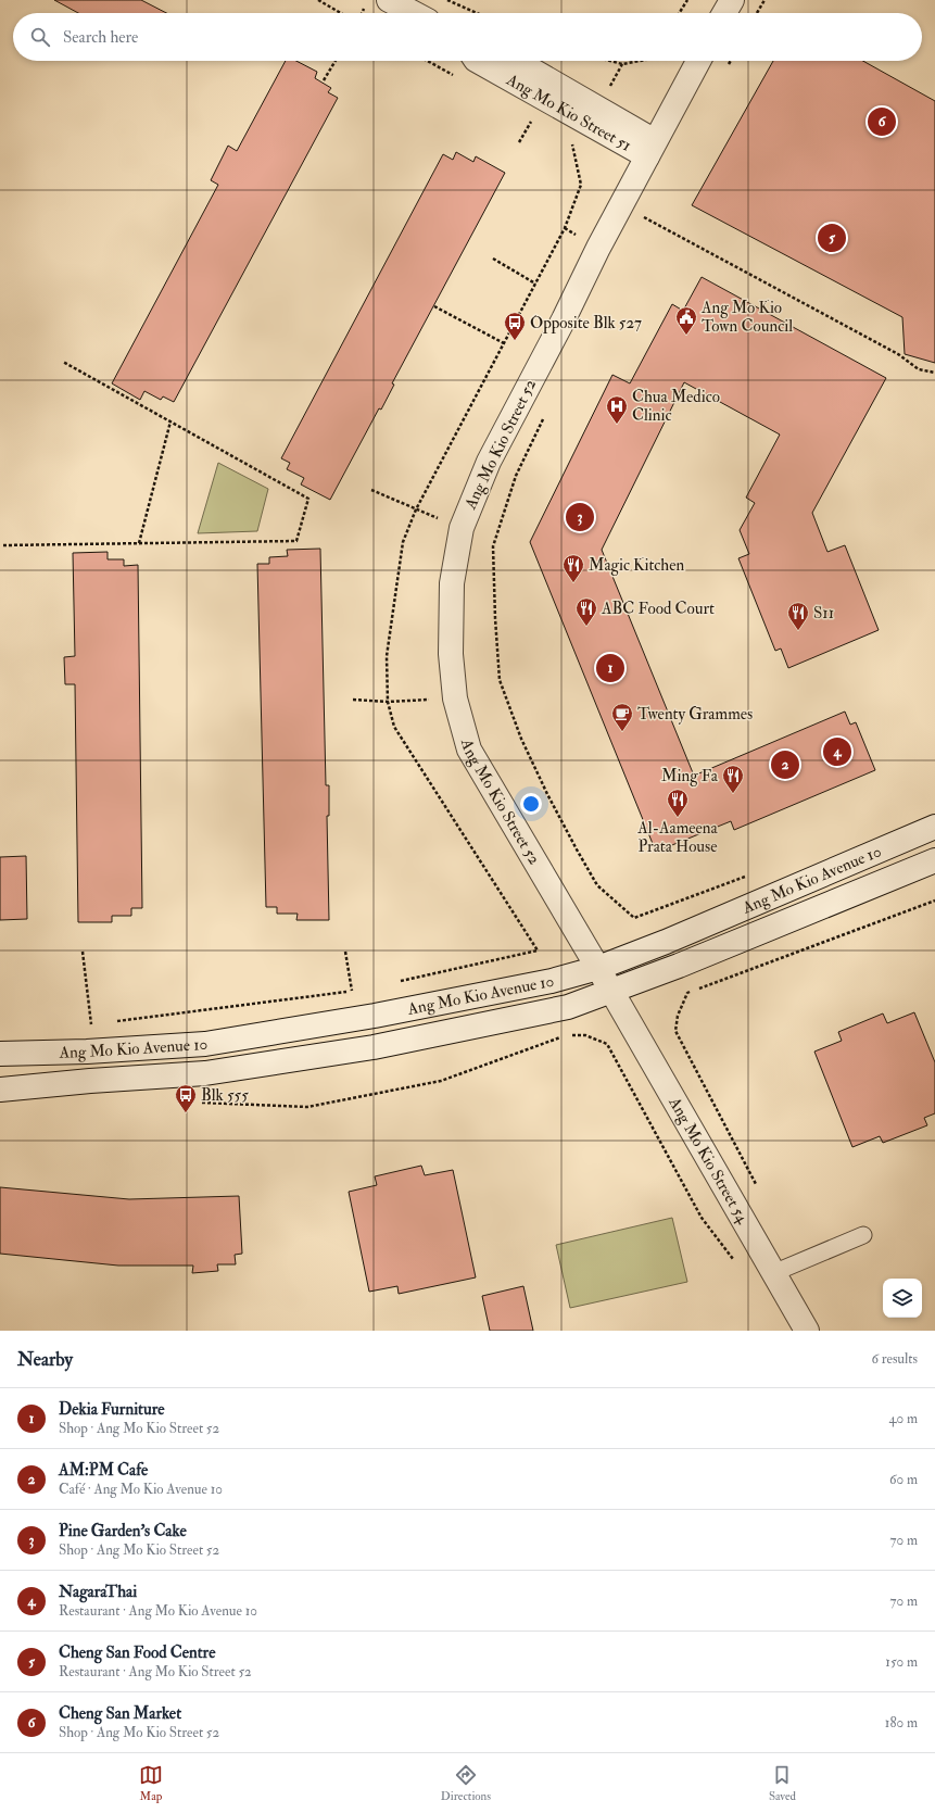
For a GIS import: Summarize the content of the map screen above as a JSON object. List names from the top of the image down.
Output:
{
  "streets": {
    "main road": [
      "Ang Mo Kio Street 51",
      "Ang Mo Kio Street 52",
      "Ang Mo Kio Avenue 10",
      "Ang Mo Kio Street 54"
    ]
  },
  "crossings": [
    ["Ang Mo Kio Street 51", "Ang Mo Kio Street 52"],
    ["Ang Mo Kio Street 52", "Ang Mo Kio Avenue 10"],
    ["Ang Mo Kio Street 52", "Ang Mo Kio Street 54"],
    ["Ang Mo Kio Avenue 10", "Ang Mo Kio Street 54"]
  ],
  "places": {
    "public building": ["Ang Mo Kio Town Council"],
    "bus stop": ["Opposite Blk 527", "Blk 555"],
    "hospital": ["Chua Medico Clinic"],
    "restaurant": [
      "Magic Kitchen",
      "ABC Food Court",
      "S11",
      "Ming Fa",
      "Al-Aameena Prata House"
    ],
    "cafe": ["Twenty Grammes"]
  },
  "page": {
    "search": "Search here",
    "pins": [
      "6",
      "5",
      "3",
      "1",
      "4",
      "2"
    ],
    "heading": ["Nearby", "6 results"],
    "list": [
      {
        "mark": "1",
        "name": "Dekia Furniture",
        "note": "Shop · Ang Mo Kio Street 52",
        "value": "40 m"
      },
      {
        "mark": "2",
        "name": "AM:PM Cafe",
        "note": "Café · Ang Mo Kio Avenue 10",
        "value": "60 m"
      },
      {
        "mark": "3",
        "name": "Pine Garden’s Cake",
        "note": "Shop · Ang Mo Kio Street 52",
        "value": "70 m"
      },
      {
        "mark": "4",
        "name": "NagaraThai",
        "note": "Restaurant · Ang Mo Kio Avenue 10",
        "value": "70 m"
      },
      {
        "mark": "5",
        "name": "Cheng San Food Centre",
        "note": "Restaurant · Ang Mo Kio Street 52",
        "value": "150 m"
      },
      {
        "mark": "6",
        "name": "Cheng San Market",
        "note": "Shop · Ang Mo Kio Street 52",
        "value": "180 m"
      }
    ],
    "nav": ["Map", "Directions", "Saved"]
  }
}
